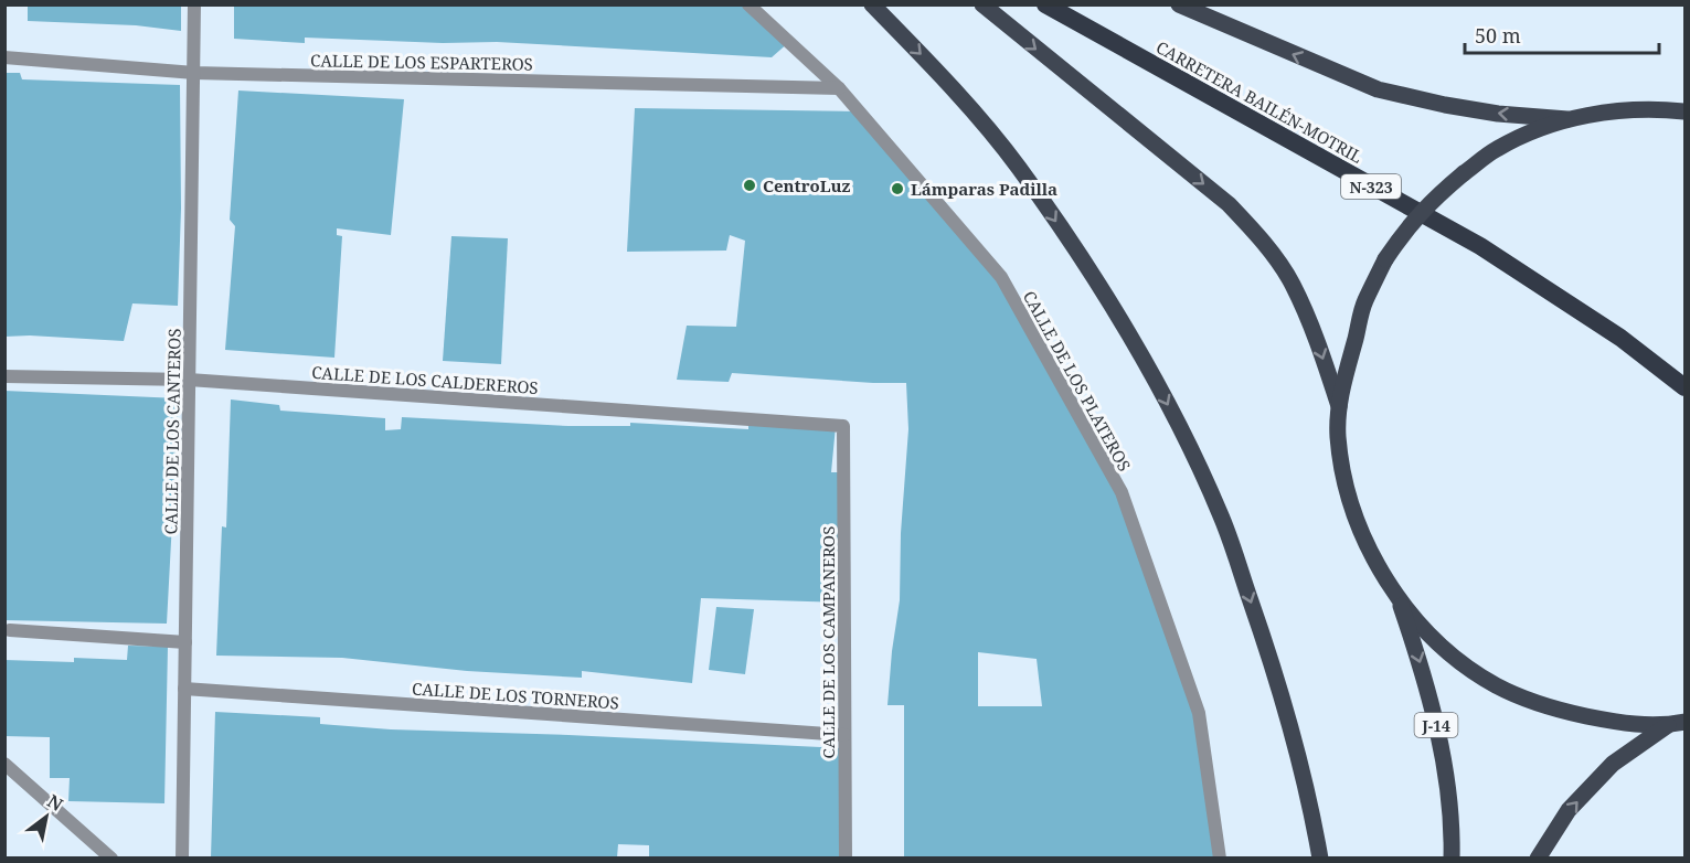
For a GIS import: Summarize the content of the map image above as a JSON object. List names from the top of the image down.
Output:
{
  "streets": {
    "highway": ["CARRETERA BAILÉN-MOTRIL", "N-323"],
    "main road": ["J-14"],
    "street": [
      "CALLE DE LOS ESPARTEROS",
      "CALLE DE LOS CALDEREROS",
      "CALLE DE LOS PLATEROS",
      "CALLE DE LOS CANTEROS",
      "CALLE DE LOS CAMPANEROS",
      "CALLE DE LOS TORNEROS"
    ]
  },
  "crossings": [
    ["CALLE DE LOS ESPARTEROS", "CALLE DE LOS PLATEROS"],
    ["CALLE DE LOS ESPARTEROS", "CALLE DE LOS CANTEROS"],
    ["CALLE DE LOS CALDEREROS", "CALLE DE LOS CANTEROS"],
    ["CALLE DE LOS CALDEREROS", "CALLE DE LOS CAMPANEROS"],
    ["CALLE DE LOS CANTEROS", "CALLE DE LOS TORNEROS"],
    ["CALLE DE LOS CAMPANEROS", "CALLE DE LOS TORNEROS"]
  ],
  "places": ["CentroLuz", "Lámparas Padilla"],
  "scale_bar": "50 m",
  "north": "top right"
}
